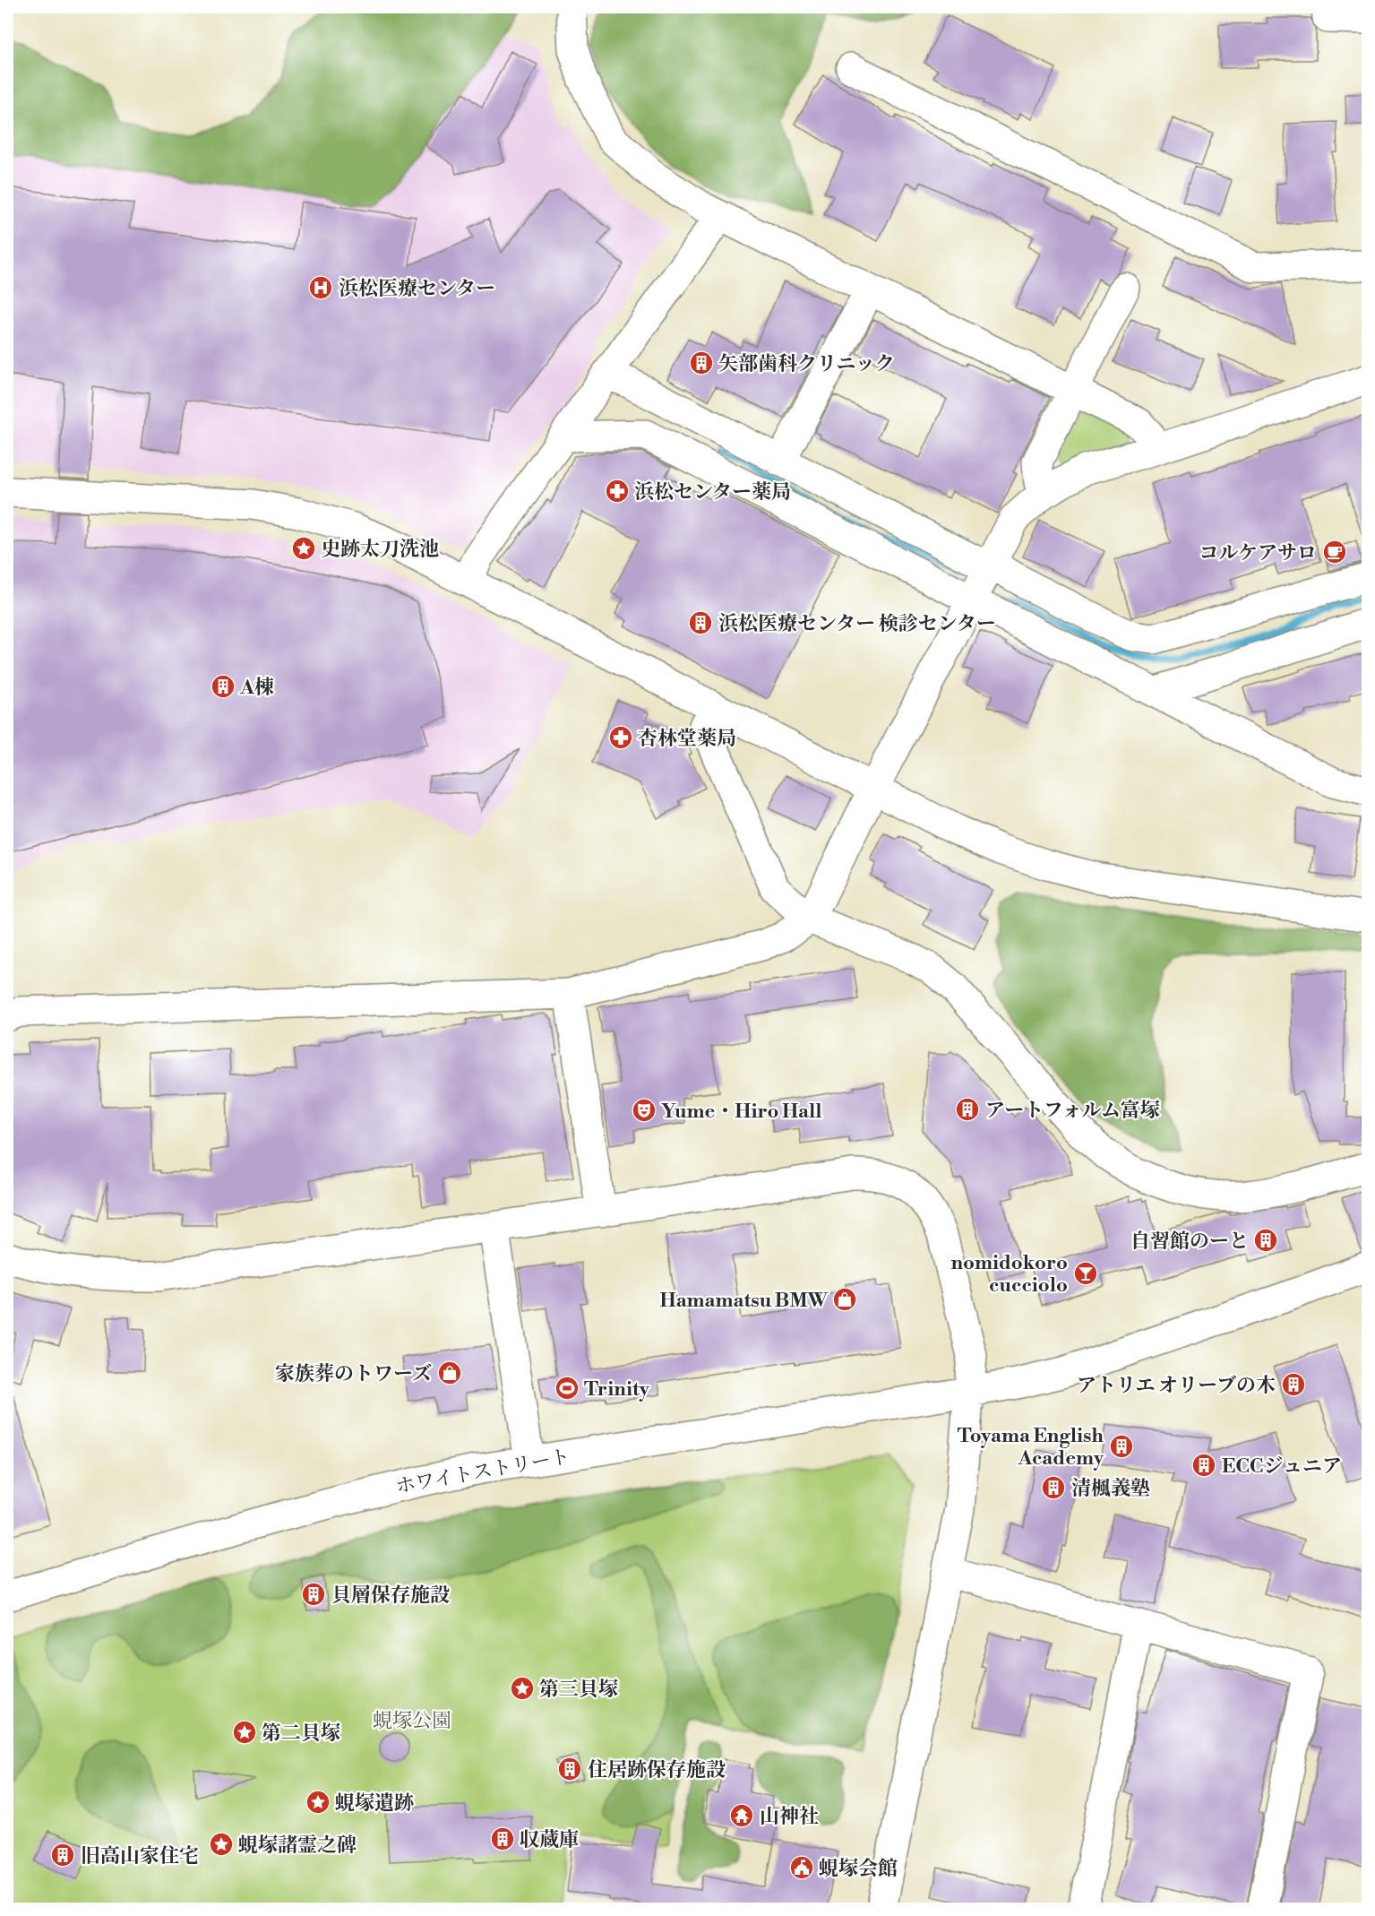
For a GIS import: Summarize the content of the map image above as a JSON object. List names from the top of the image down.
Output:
{
  "streets": {
    "street": ["ホワイトストリート"]
  },
  "parks": ["蜆塚公園"],
  "places": {
    "hospital": ["浜松医療センター"],
    "building": [
      "矢部歯科クリニック",
      "浜松医療センター 検診センター",
      "A棟",
      "アートフォルム富塚",
      "自習館のーと",
      "アトリエ オリーブの木",
      "Toyama English Academy",
      "ECCジュニア",
      "清楓義塾",
      "貝層保存施設",
      "住居跡保存施設",
      "収蔵庫",
      "旧高山家住宅"
    ],
    "pharmacy": ["浜松センター薬局", "杏林堂薬局"],
    "place": [
      "史跡太刀洗池",
      "第三貝塚",
      "第二貝塚",
      "蜆塚遺跡",
      "蜆塚諸霊之碑"
    ],
    "cafe": ["コルケアサロ"],
    "theatre": ["Yume・Hiro Hall"],
    "bar": ["nomidokoro cucciolo"],
    "shop": ["Hamamatsu BMW", "家族葬のトワーズ"],
    "sports": ["Trinity"],
    "temple": ["山神社"],
    "public building": ["蜆塚会館"]
  }
}
